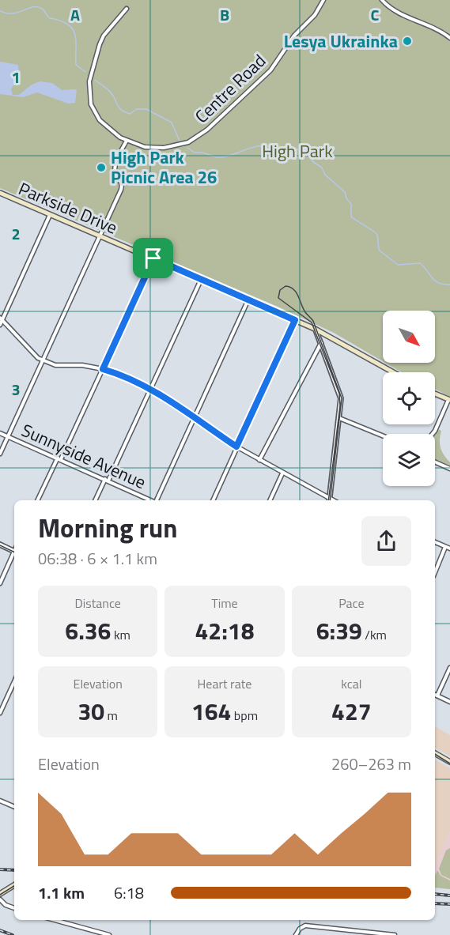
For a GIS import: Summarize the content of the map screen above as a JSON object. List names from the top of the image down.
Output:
{
  "streets": {
    "main road": ["Parkside Drive"],
    "street": ["Centre Road", "Sunnyside Avenue"]
  },
  "parks": ["High Park"],
  "places": ["Lesya Ukrainka", "High Park Picnic Area 26"],
  "north": "bottom right",
  "page": {
    "heading": ["Morning run", "06:38 · 6 × 1.1 km"],
    "stats": [
      ["Distance", "6.36 km"],
      ["Time", "42:18"],
      ["Pace", "6:39 /km"],
      ["Elevation", "30 m"],
      ["Heart rate", "164 bpm"],
      ["kcal", "427"]
    ],
    "chart": ["Elevation", "260–263 m"],
    "list": [
      {
        "name": "1.1 km",
        "note": "6:18"
      }
    ]
  },
  "grid": {
    "columns": ["A", "B", "C"],
    "rows": ["1", "2", "3"]
  }
}
